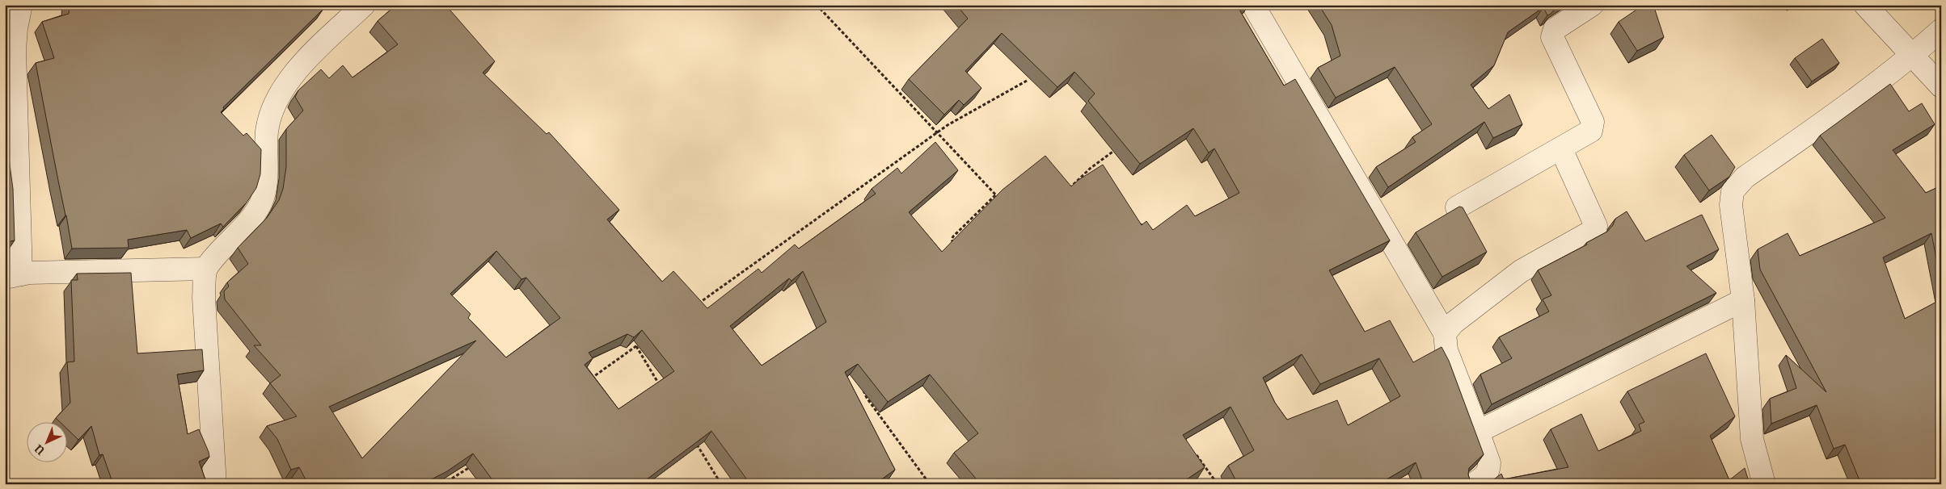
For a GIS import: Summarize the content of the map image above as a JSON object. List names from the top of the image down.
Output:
{
  "north": "bottom left"
}
